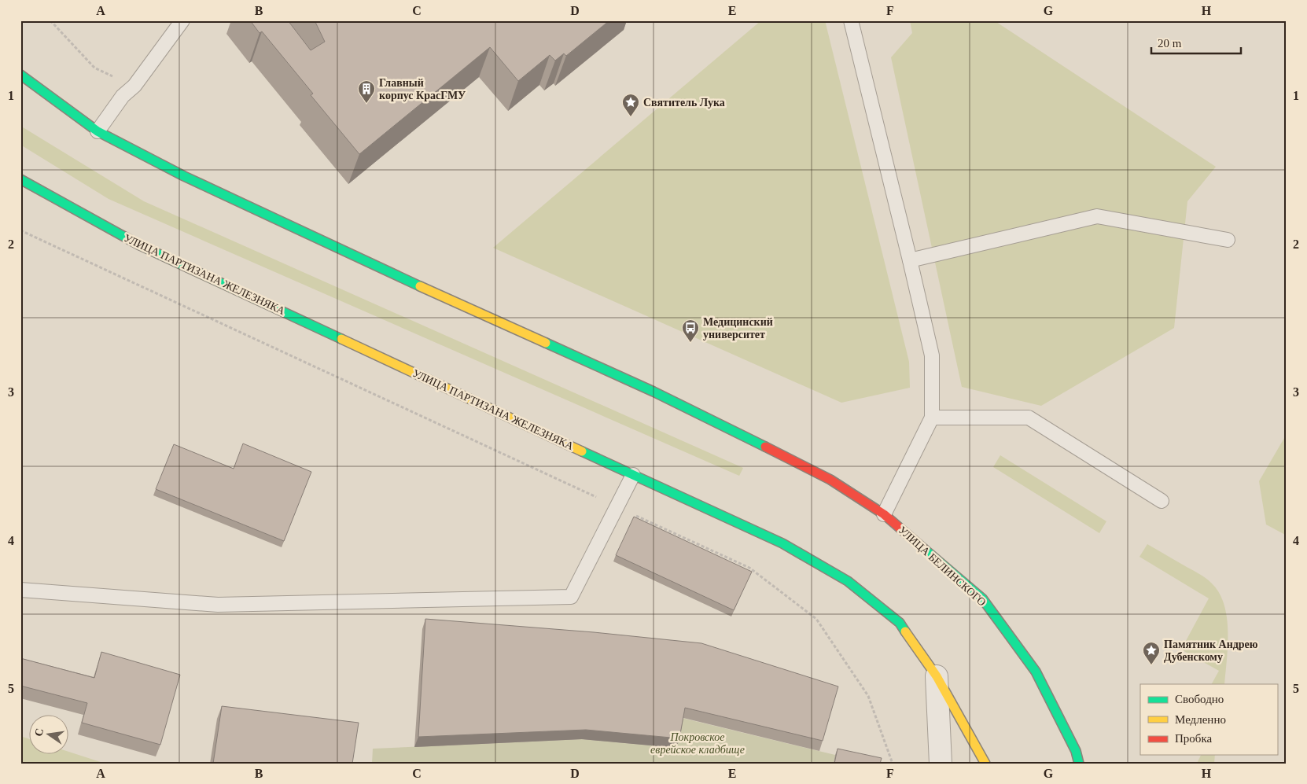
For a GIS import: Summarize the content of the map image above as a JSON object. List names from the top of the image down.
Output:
{
  "streets": {
    "main road": ["УЛИЦА ПАРТИЗАНА ЖЕЛЕЗНЯКА", "УЛИЦА БЕЛИНСКОГО"]
  },
  "parks": ["Покровское еврейское кладбище"],
  "places": {
    "building": ["Главный корпус КрасГМУ"],
    "place": ["Святитель Лука", "Памятник Андрею Дубенскому"],
    "bus stop": ["Медицинский университет"]
  },
  "legend": ["Свободно", "Медленно", "Пробка"],
  "scale_bar": "20 m",
  "north": "left",
  "grid": {
    "columns": [
      "A",
      "B",
      "C",
      "D",
      "E",
      "F",
      "G",
      "H"
    ],
    "rows": [
      "1",
      "2",
      "3",
      "4",
      "5"
    ]
  }
}
